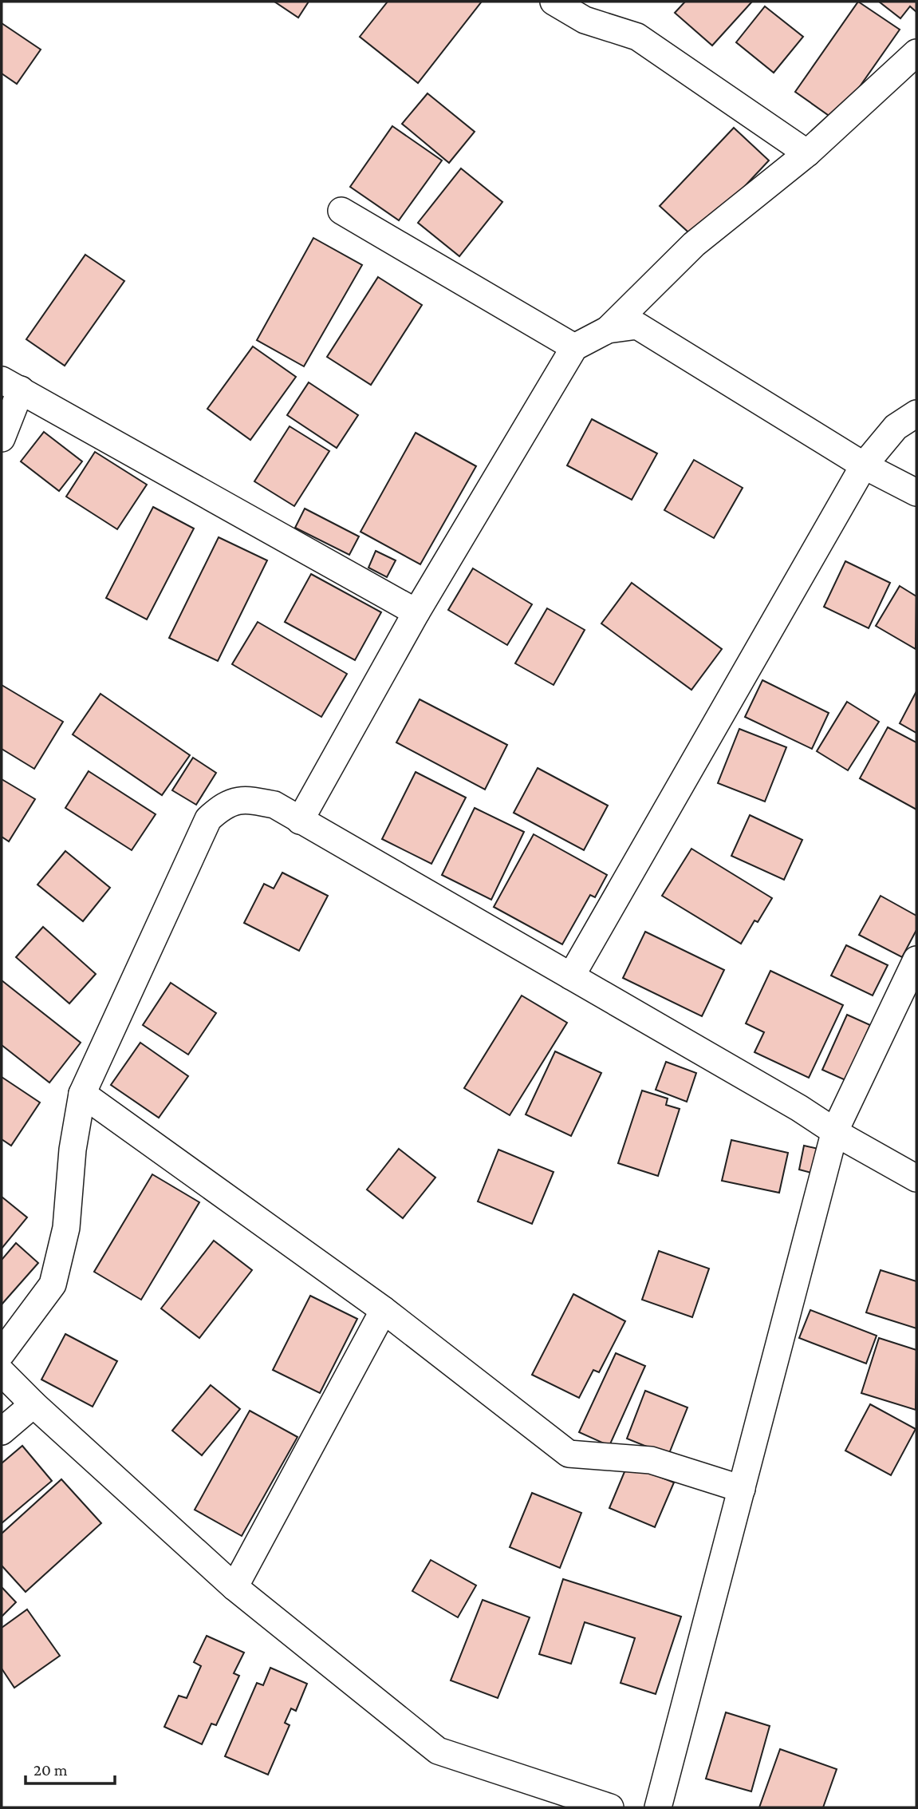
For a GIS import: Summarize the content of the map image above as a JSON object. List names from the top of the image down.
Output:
{
  "scale_bar": "20 m"
}
